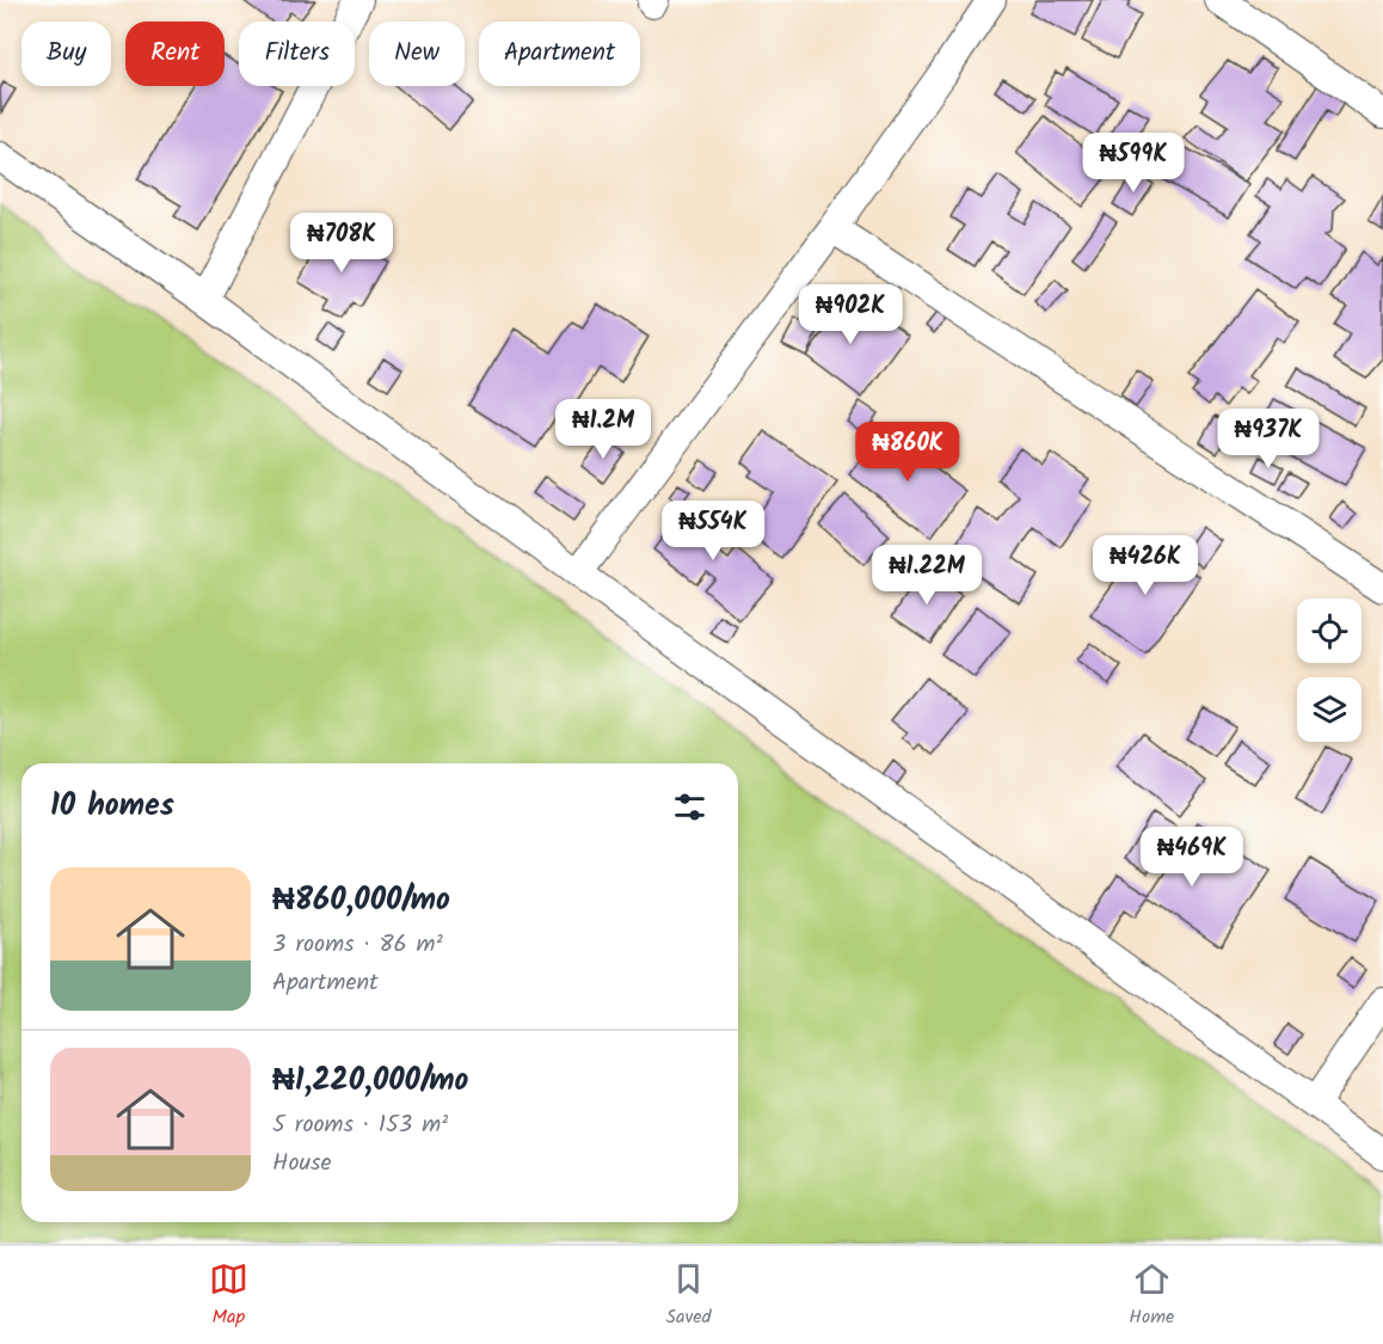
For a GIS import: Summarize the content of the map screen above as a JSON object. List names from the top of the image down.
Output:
{
  "page": {
    "chip": [
      "Buy",
      "Rent",
      "Filters",
      "New",
      "Apartment"
    ],
    "price": [
      "₦599K",
      "₦708K",
      "₦902K",
      "₦1.2M",
      "₦937K",
      "₦860K",
      "₦554K",
      "₦426K",
      "₦1.22M",
      "₦469K"
    ],
    "heading": "10 homes",
    "list": [
      {
        "name": "₦860,000/mo",
        "note": "3 rooms · 86 m² · Apartment"
      },
      {
        "name": "₦1,220,000/mo",
        "note": "5 rooms · 153 m² · House"
      }
    ],
    "tabs": ["Map", "Saved", "Home"]
  }
}
